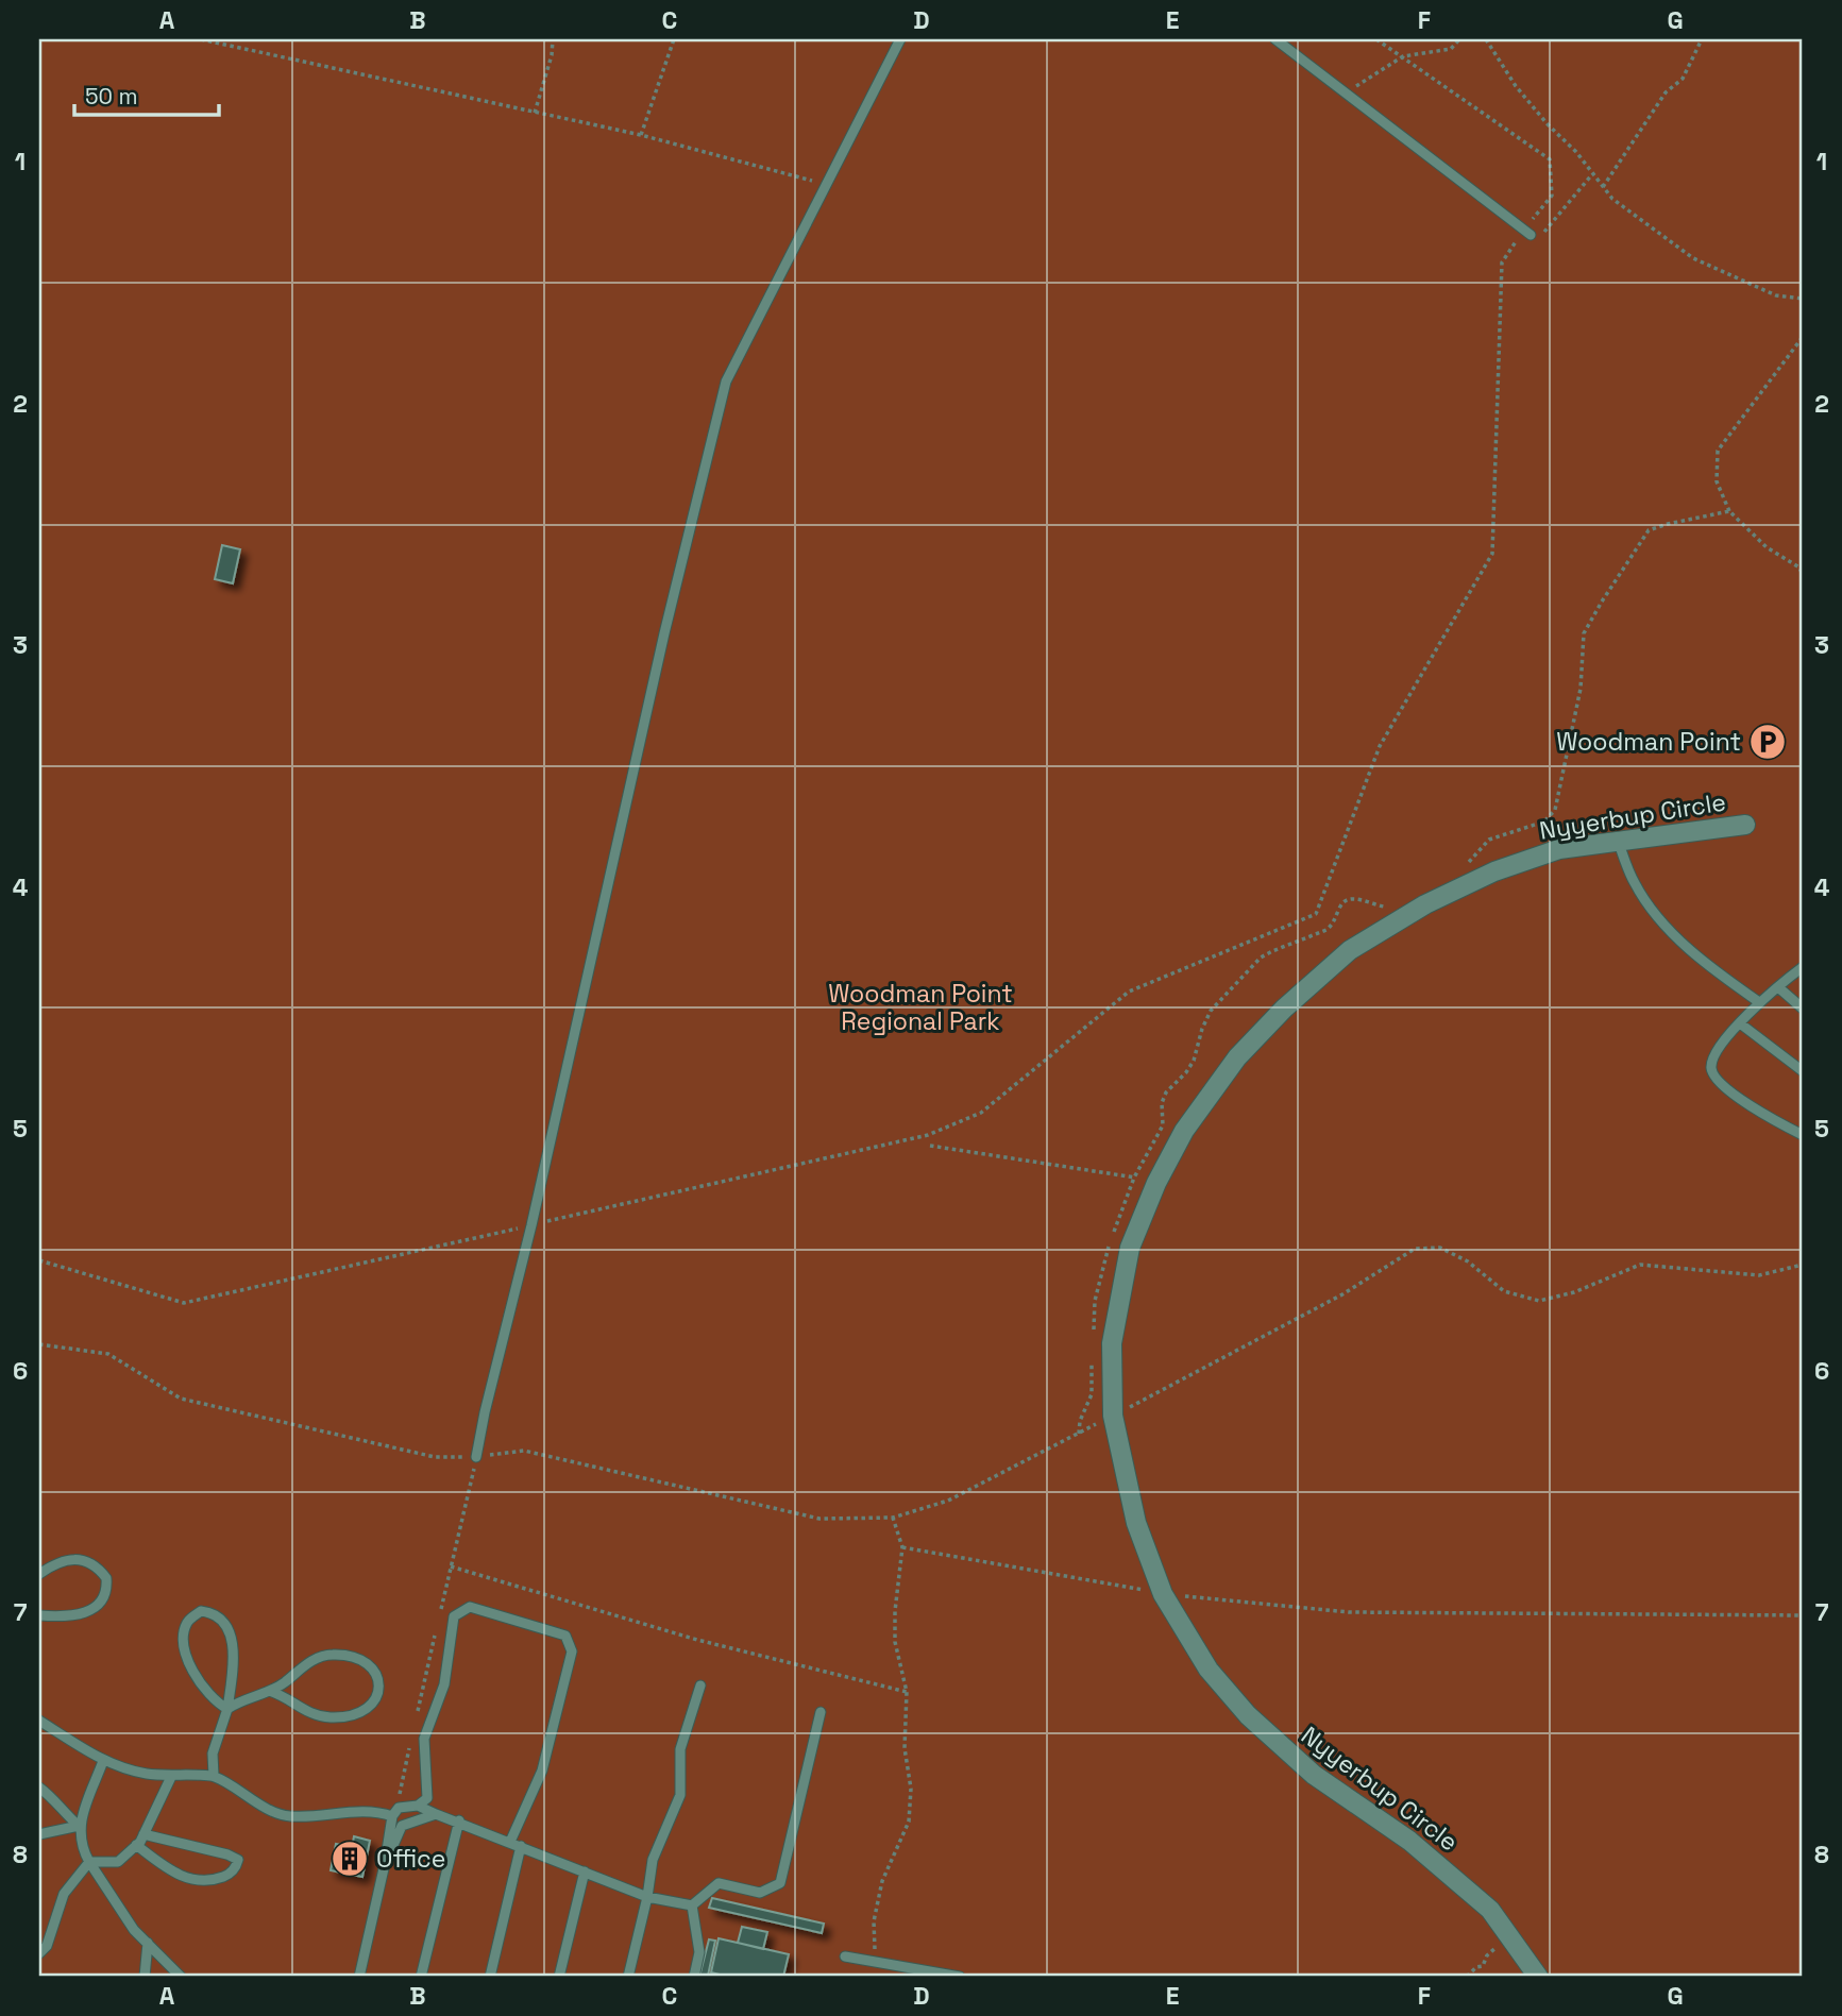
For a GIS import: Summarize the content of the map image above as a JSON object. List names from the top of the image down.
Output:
{
  "streets": {
    "street": ["Nyyerbup Circle"]
  },
  "parks": ["Woodman Point Regional Park"],
  "places": {
    "parking": ["Woodman Point"],
    "building": ["Office"]
  },
  "scale_bar": "50 m",
  "grid": {
    "columns": [
      "A",
      "B",
      "C",
      "D",
      "E",
      "F",
      "G"
    ],
    "rows": [
      "1",
      "2",
      "3",
      "4",
      "5",
      "6",
      "7",
      "8"
    ]
  }
}
